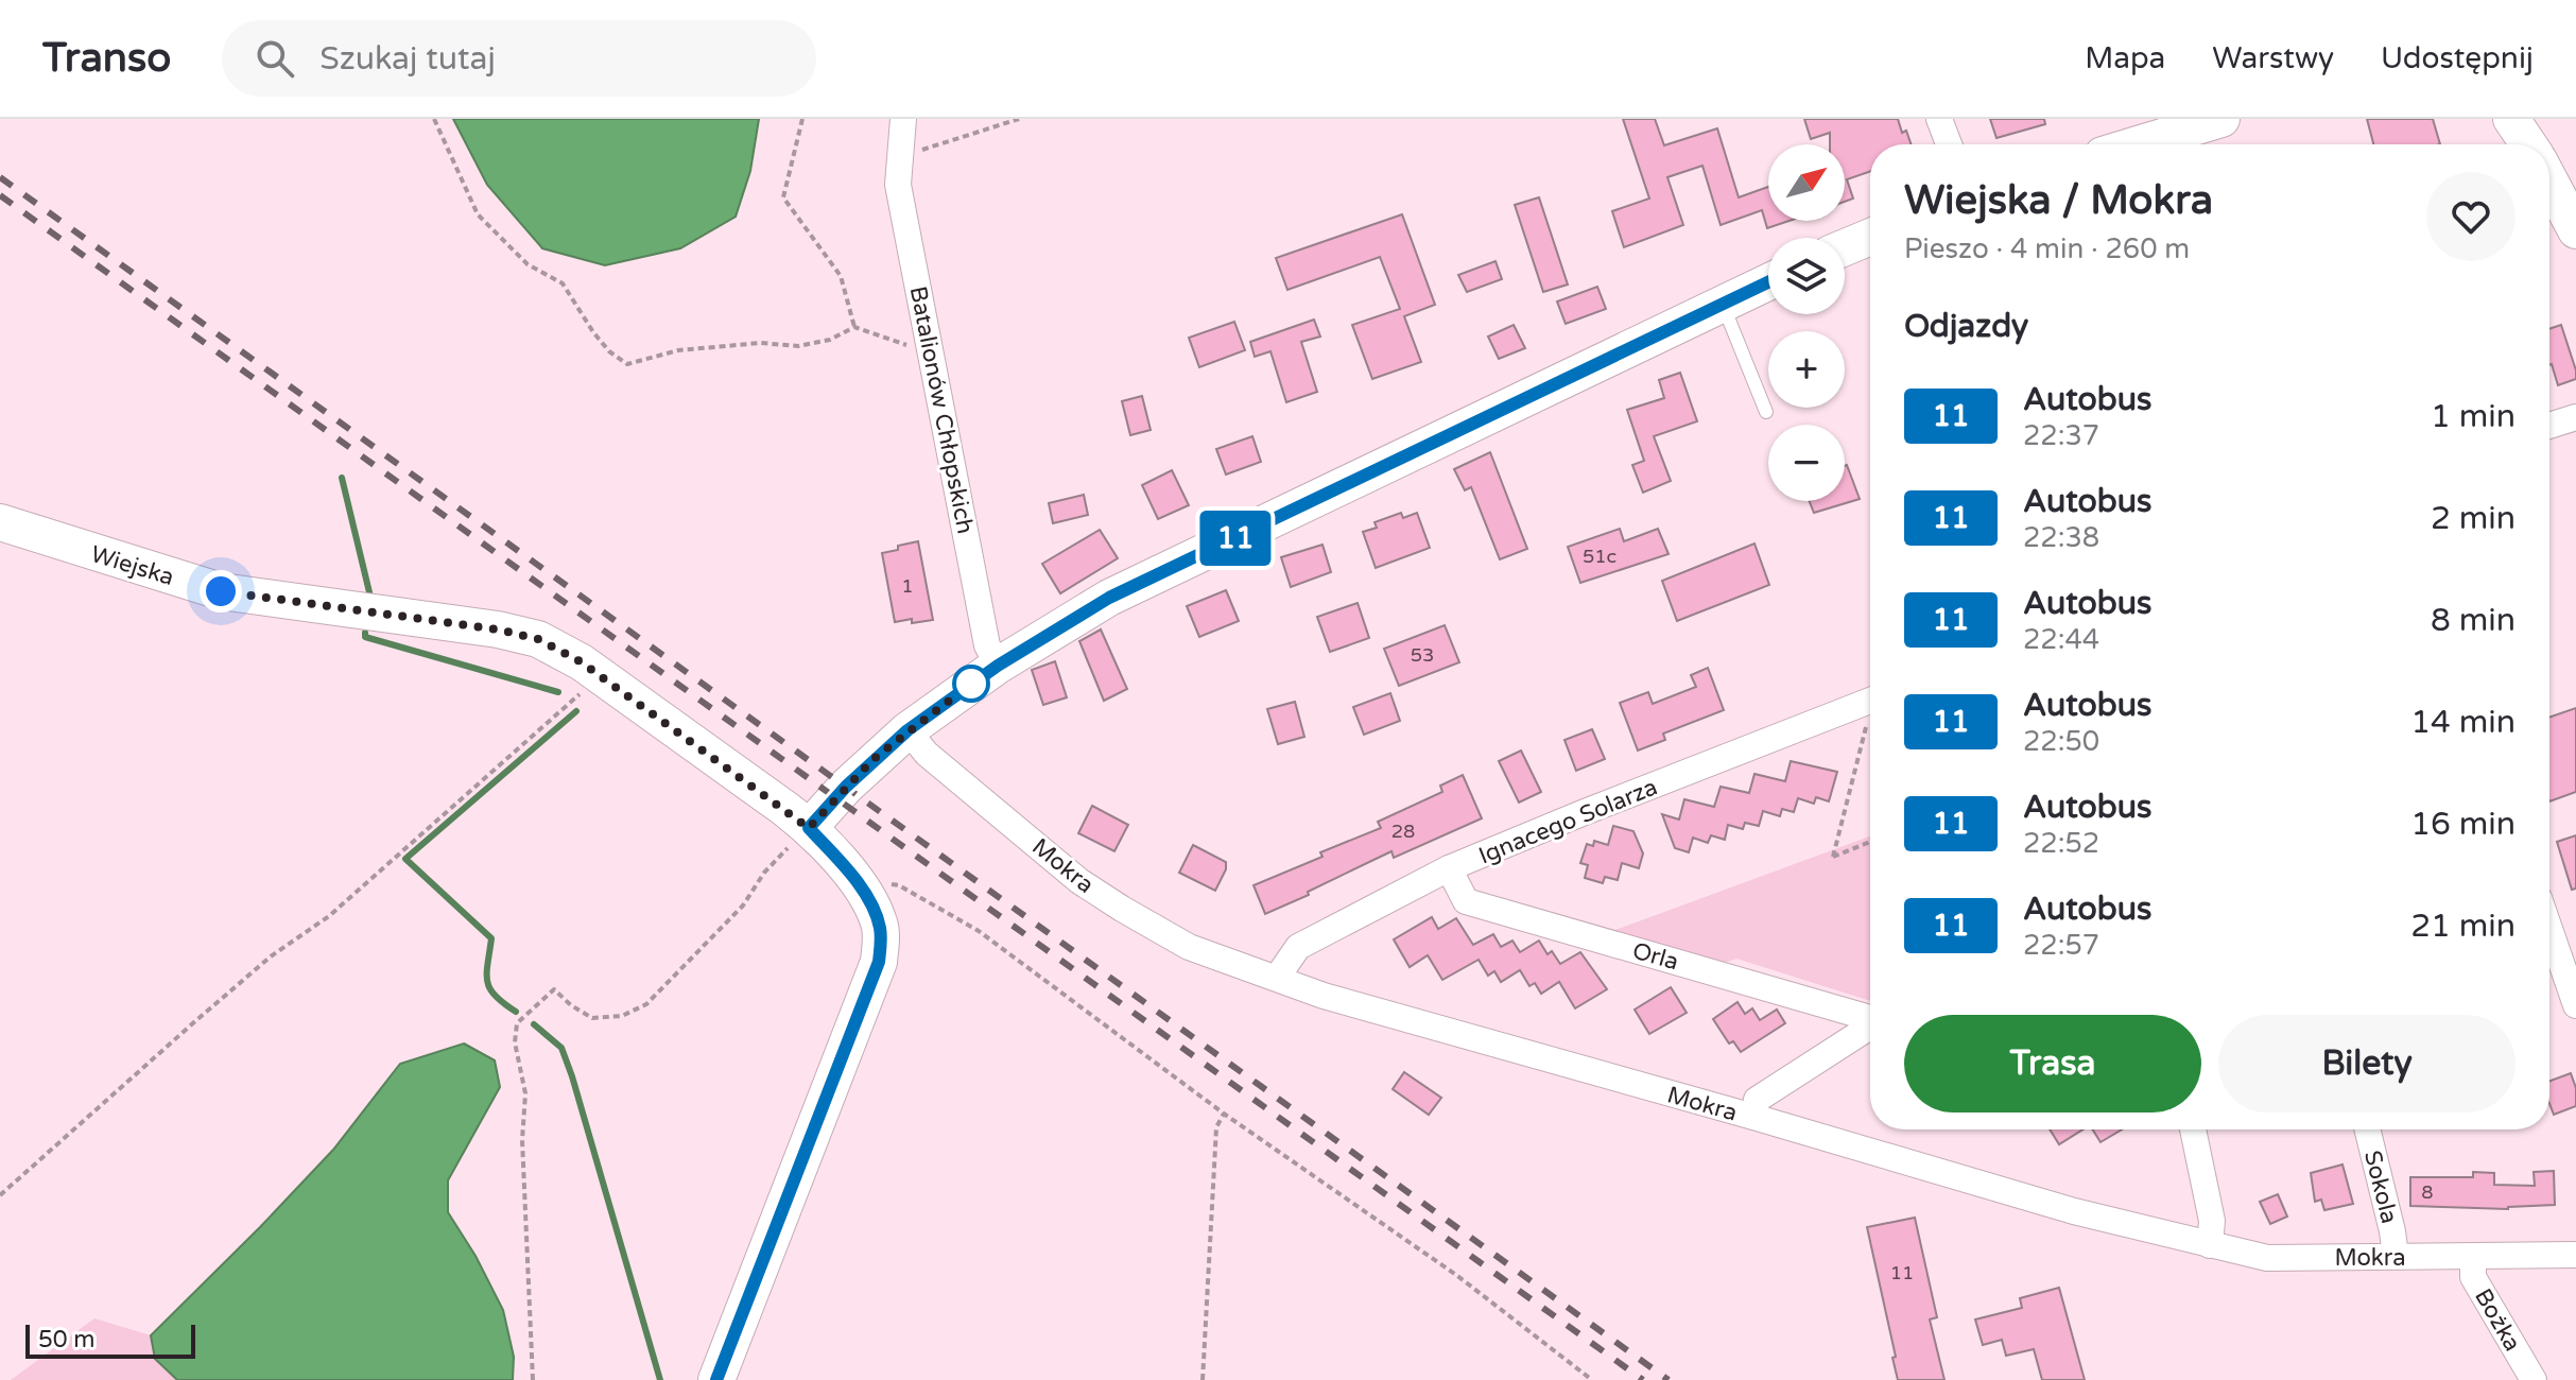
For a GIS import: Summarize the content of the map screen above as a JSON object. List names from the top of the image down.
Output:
{
  "streets": {
    "street": [
      "Batalionów Chłopskich",
      "Wiejska",
      "Ignacego Solarza",
      "Mokra",
      "Orla",
      "Sokola",
      "Bożka"
    ]
  },
  "crossings": [
    ["Ignacego Solarza", "Mokra"],
    ["Ignacego Solarza", "Orla"],
    ["Mokra", "Sokola"],
    ["Mokra", "Bożka"]
  ],
  "lines": ["bus line 11"],
  "house_numbers": [
    "51c",
    "1",
    "53",
    "28",
    "8",
    "11"
  ],
  "scale_bar": "50 m",
  "north": "top right",
  "page": {
    "header": "Transo",
    "search": "Szukaj tutaj",
    "nav": ["Mapa", "Warstwy", "Udostępnij"],
    "on_map": "11",
    "map_buttons": ["+", "−"],
    "heading": [
      ["Wiejska / Mokra", "Pieszo · 4 min · 260 m"],
      "Odjazdy"
    ],
    "list": [
      {
        "mark": "11",
        "name": "Autobus",
        "note": "22:37",
        "value": "1 min"
      },
      {
        "mark": "11",
        "name": "Autobus",
        "note": "22:38",
        "value": "2 min"
      },
      {
        "mark": "11",
        "name": "Autobus",
        "note": "22:44",
        "value": "8 min"
      },
      {
        "mark": "11",
        "name": "Autobus",
        "note": "22:50",
        "value": "14 min"
      },
      {
        "mark": "11",
        "name": "Autobus",
        "note": "22:52",
        "value": "16 min"
      },
      {
        "mark": "11",
        "name": "Autobus",
        "note": "22:57",
        "value": "21 min"
      }
    ],
    "buttons": ["Trasa", "Bilety"],
    "scale": "50 m"
  }
}
